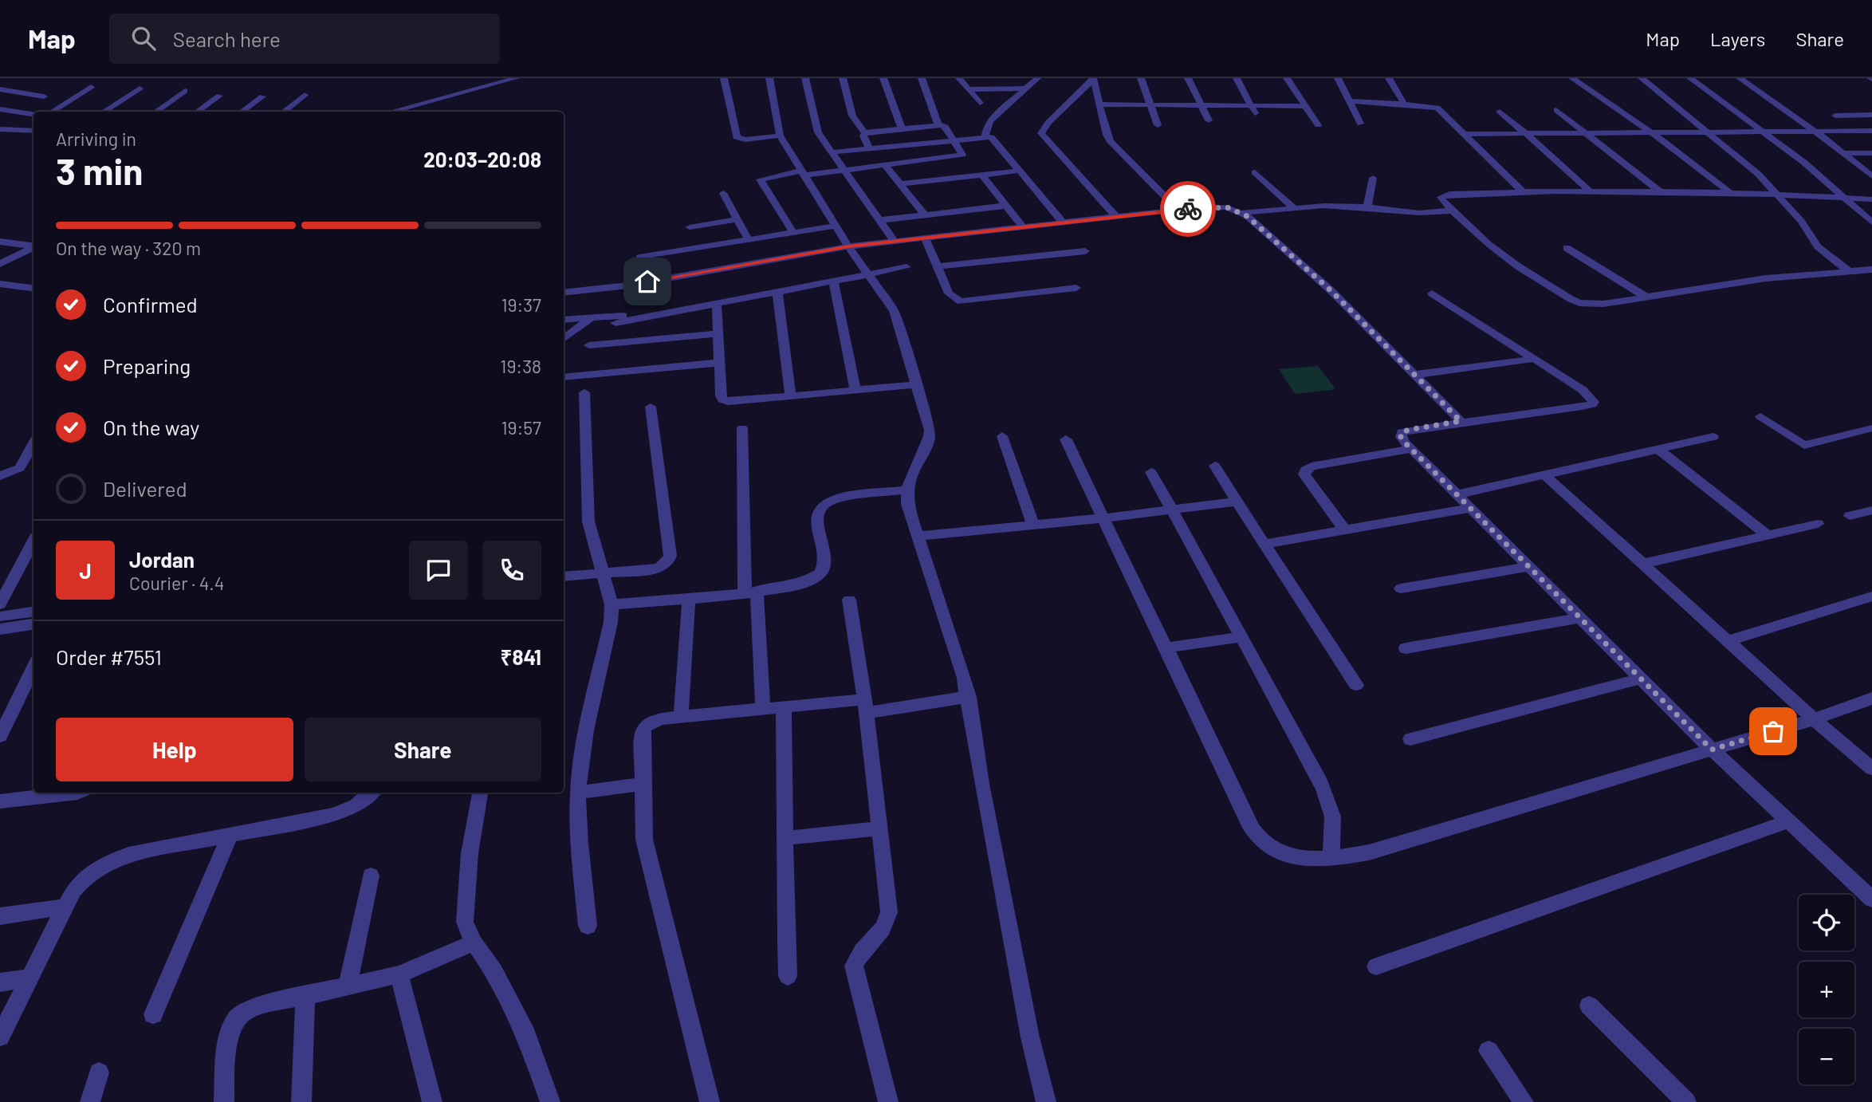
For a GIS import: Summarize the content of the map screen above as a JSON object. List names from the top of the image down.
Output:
{
  "page": {
    "header": "Map",
    "search": "Search here",
    "nav": ["Map", "Layers", "Share"],
    "heading": ["3 min", "Arriving in", "20:03–20:08"],
    "panel": [
      "Jordan",
      "Courier · 4.4",
      "Order #7551",
      "₹841"
    ],
    "bar": "On the way · 320 m",
    "list": [
      ["Confirmed", "19:37"],
      ["Preparing", "19:38"],
      ["On the way", "19:57"],
      "Delivered"
    ],
    "round": "J",
    "buttons": ["Help", "Share"],
    "map_buttons": ["+", "−"]
  }
}
